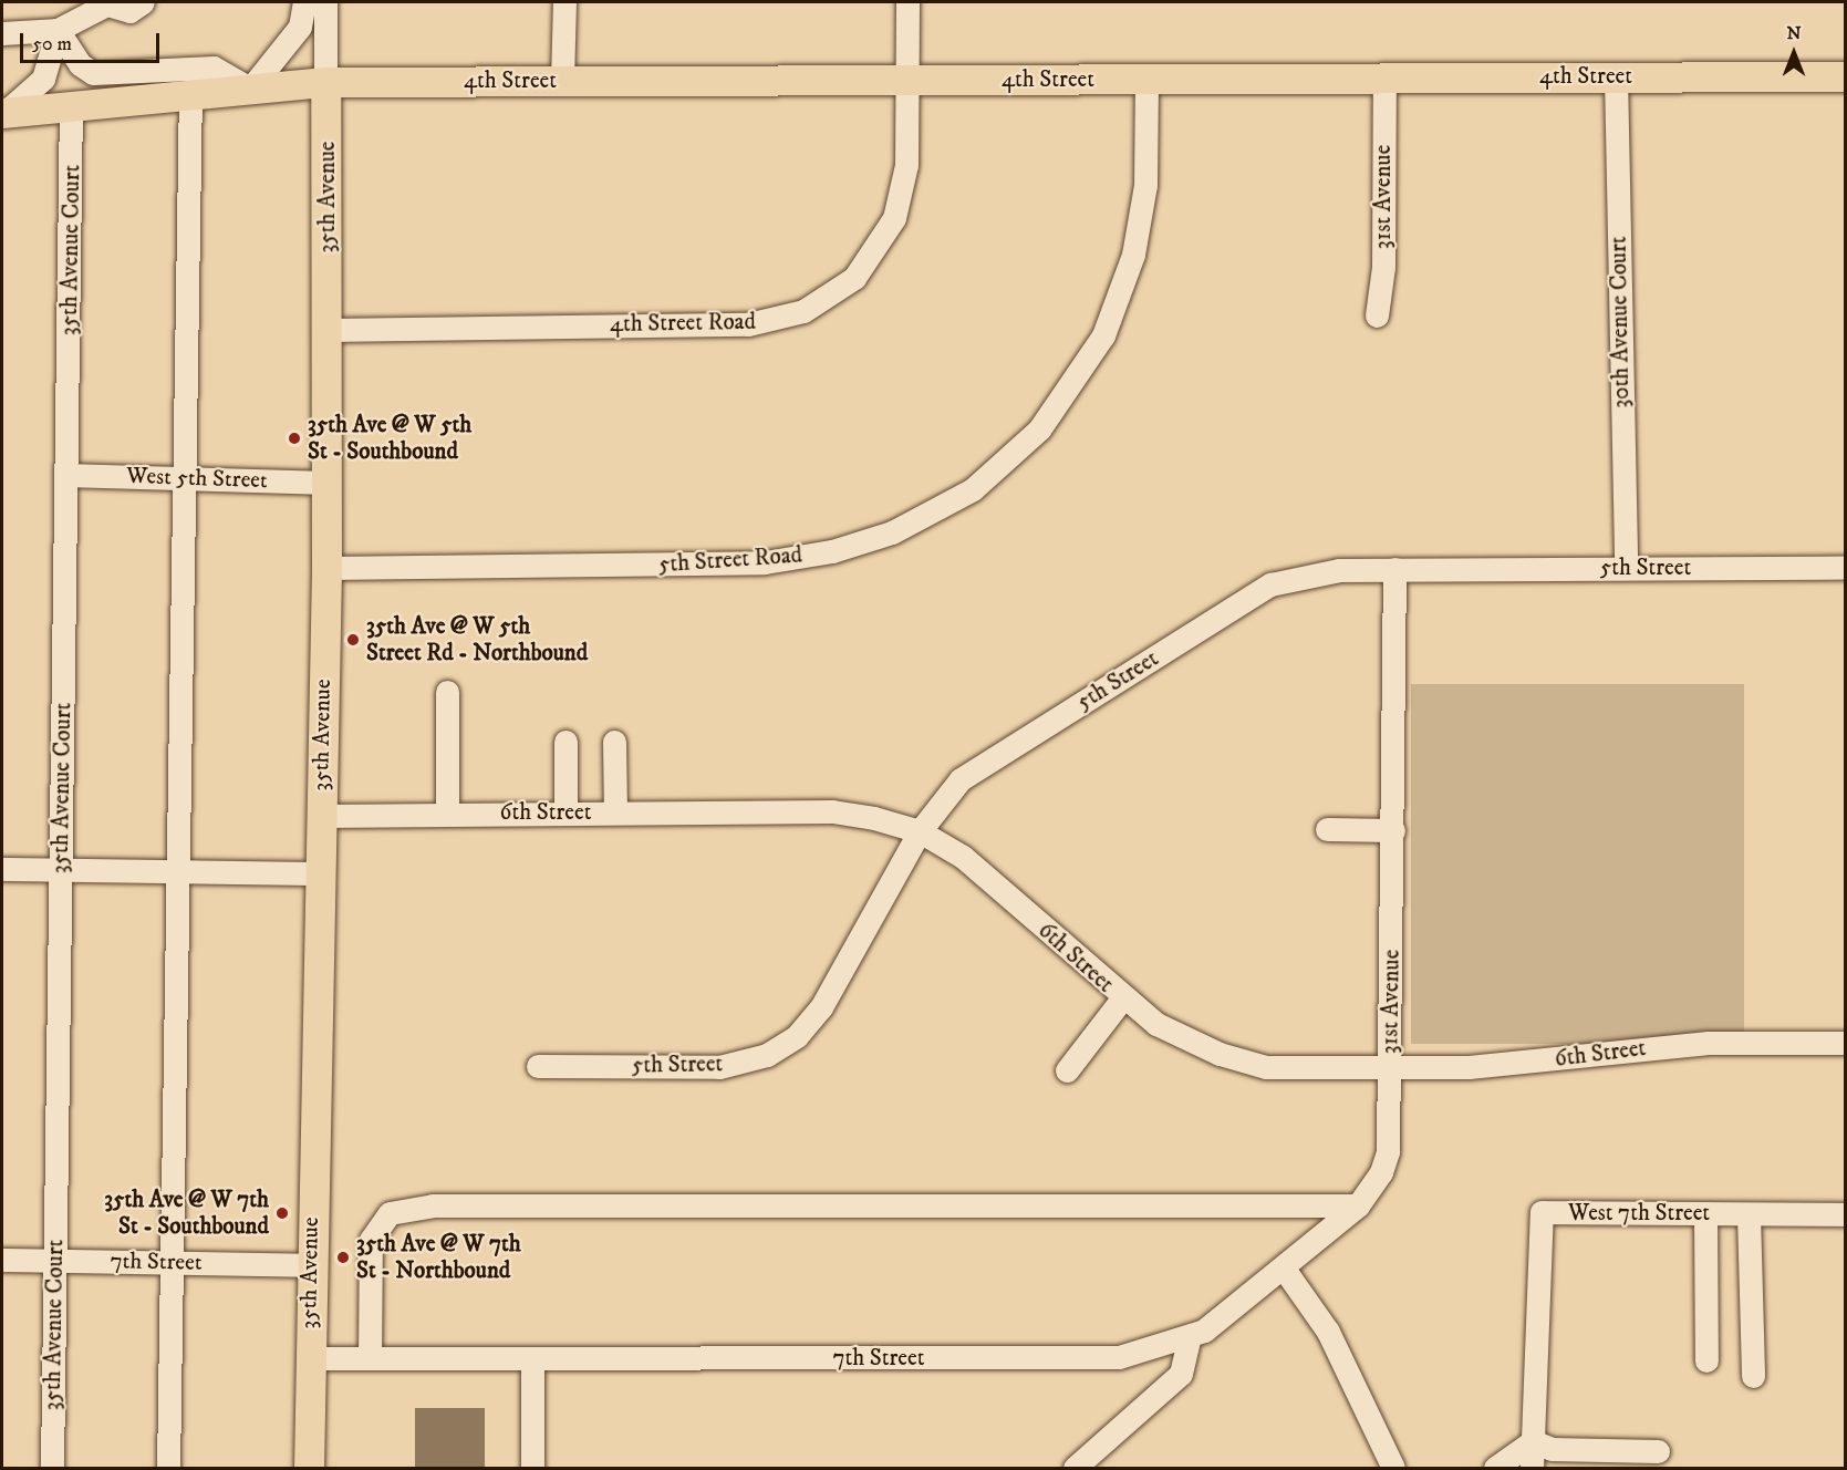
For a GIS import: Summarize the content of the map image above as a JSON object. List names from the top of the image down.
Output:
{
  "streets": {
    "main road": ["4th Street", "35th Avenue"],
    "street": [
      "31st Avenue",
      "35th Avenue Court",
      "30th Avenue Court",
      "4th Street Road",
      "West 5th Street",
      "5th Street Road",
      "5th Street",
      "6th Street",
      "West 7th Street",
      "7th Street"
    ]
  },
  "crossings": [
    ["4th Street", "35th Avenue"],
    ["4th Street", "31st Avenue"],
    ["4th Street", "35th Avenue Court"],
    ["4th Street", "30th Avenue Court"],
    ["4th Street", "4th Street Road"],
    ["4th Street", "5th Street Road"],
    ["35th Avenue", "4th Street Road"],
    ["35th Avenue", "West 5th Street"],
    ["35th Avenue", "5th Street Road"],
    ["35th Avenue", "6th Street"],
    ["35th Avenue", "7th Street"],
    ["31st Avenue", "5th Street"],
    ["31st Avenue", "6th Street"],
    ["31st Avenue", "7th Street"],
    ["35th Avenue Court", "West 5th Street"],
    ["35th Avenue Court", "7th Street"],
    ["30th Avenue Court", "5th Street"],
    ["5th Street", "6th Street"]
  ],
  "places": [
    "35th Ave @ W 5th St - Southbound",
    "35th Ave @ W 5th Street Rd - Northbound",
    "35th Ave @ W 7th St - Southbound",
    "35th Ave @ W 7th St - Northbound"
  ],
  "scale_bar": "50 m",
  "north": "top"
}
